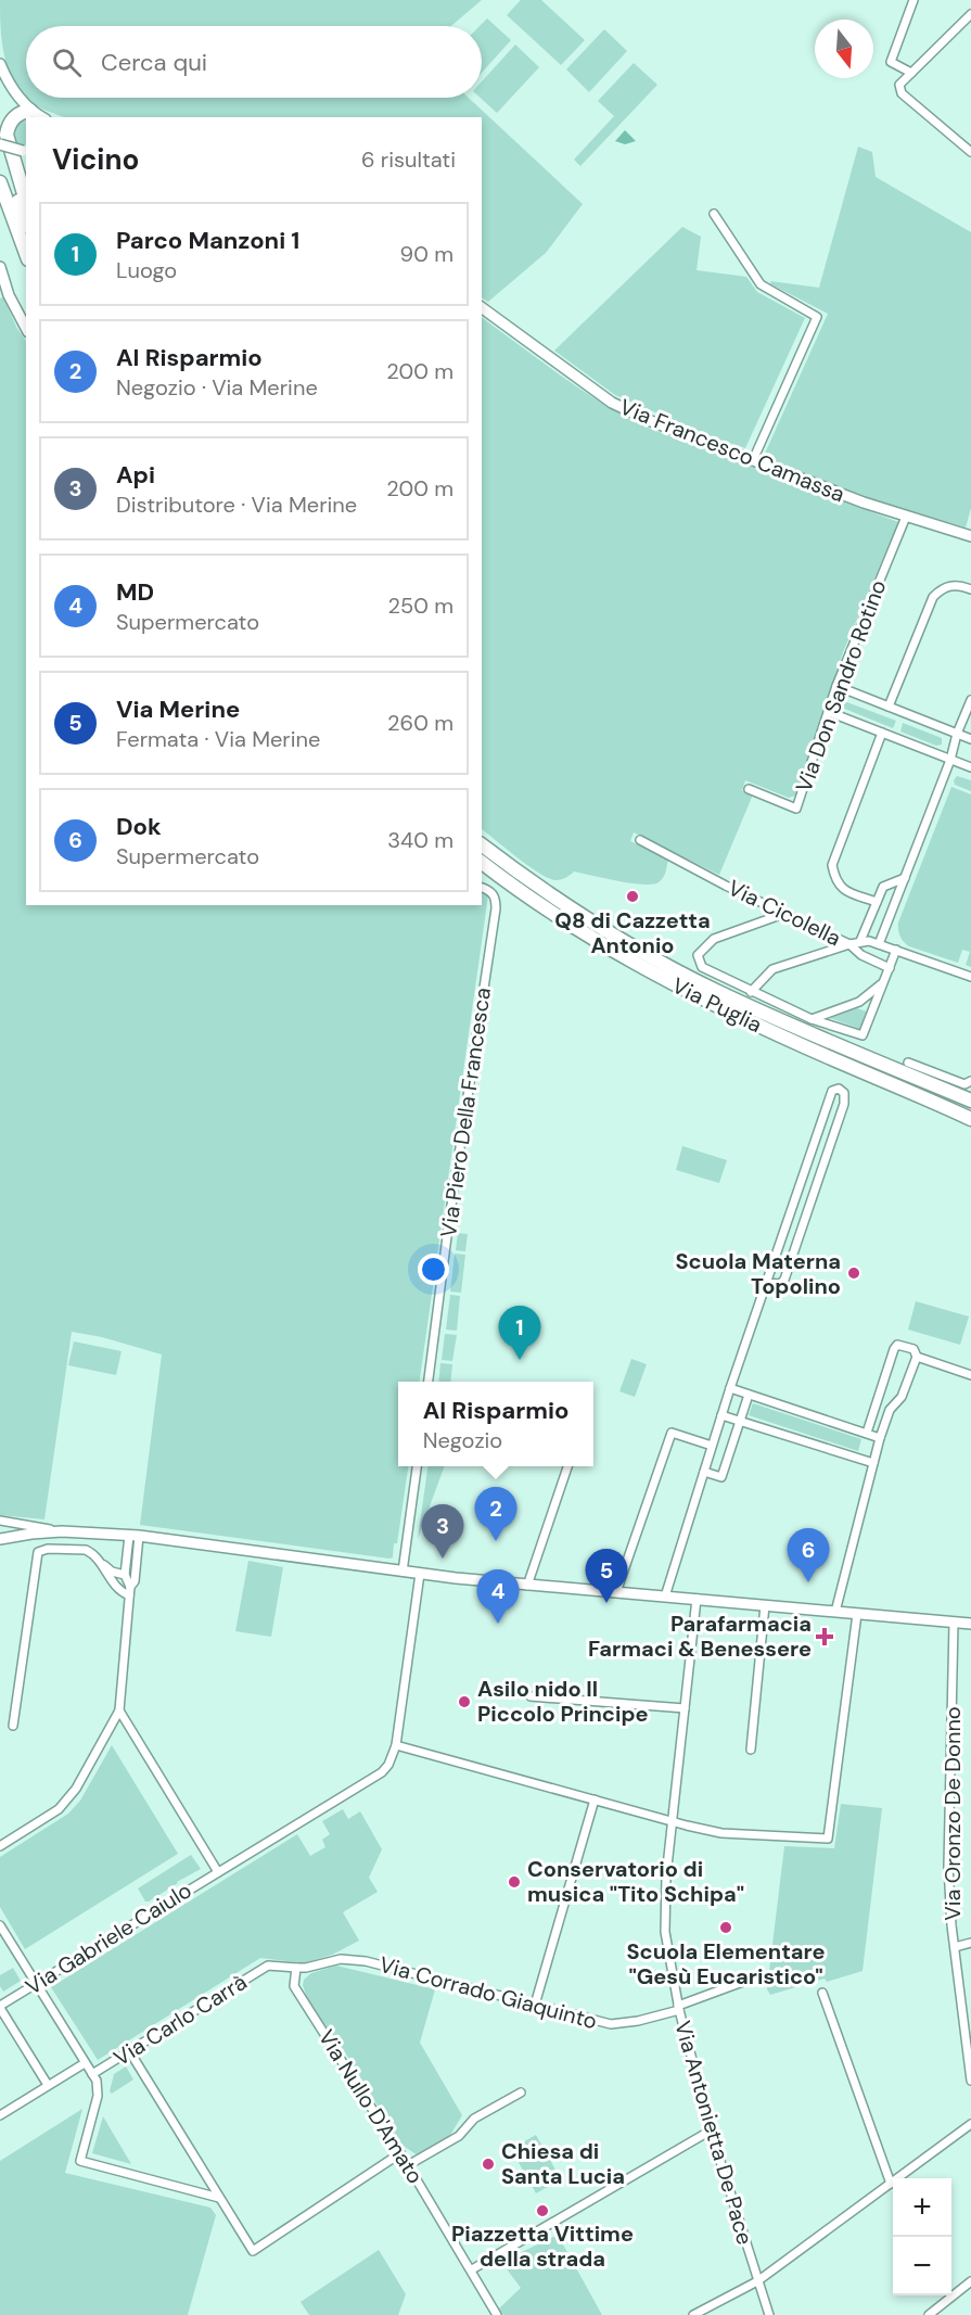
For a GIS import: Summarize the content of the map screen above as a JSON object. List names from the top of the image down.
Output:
{
  "streets": {
    "highway": ["Via Puglia"],
    "main road": ["Via Francesco Camassa"],
    "street": [
      "Via Don Sandro Rotino",
      "Via Cicolella",
      "Via Piero Della Francesca",
      "Via Oronzo De Donno",
      "Via Gabriele Caiulo",
      "Via Corrado Giaquinto",
      "Via Carlo Carrà",
      "Via Nullo D'Amato",
      "Via Antonietta De Pace"
    ]
  },
  "crossings": [
    ["Via Francesco Camassa", "Via Don Sandro Rotino"],
    ["Via Corrado Giaquinto", "Via Carlo Carrà"],
    ["Via Corrado Giaquinto", "Via Nullo D'Amato"],
    ["Via Corrado Giaquinto", "Via Antonietta De Pace"],
    ["Via Carlo Carrà", "Via Nullo D'Amato"]
  ],
  "places": {
    "other": [
      "Q8 di Cazzetta Antonio",
      "Scuola Materna Topolino",
      "Asilo nido Il Piccolo Principe",
      "Conservatorio di musica \"Tito Schipa\"",
      "Scuola Elementare \"Gesù Eucaristico\"",
      "Chiesa di Santa Lucia",
      "Piazzetta Vittime della strada"
    ],
    "health": ["Parafarmacia Farmaci & Benessere"]
  },
  "north": "bottom",
  "page": {
    "search": "Cerca qui",
    "heading": ["Vicino", "6 risultati"],
    "list": [
      {
        "mark": "1",
        "name": "Parco Manzoni 1",
        "note": "Luogo",
        "value": "90 m"
      },
      {
        "mark": "2",
        "name": "Al Risparmio",
        "note": "Negozio · Via Merine",
        "value": "200 m"
      },
      {
        "mark": "3",
        "name": "Api",
        "note": "Distributore · Via Merine",
        "value": "200 m"
      },
      {
        "mark": "4",
        "name": "MD",
        "note": "Supermercato",
        "value": "250 m"
      },
      {
        "mark": "5",
        "name": "Via Merine",
        "note": "Fermata · Via Merine",
        "value": "260 m"
      },
      {
        "mark": "6",
        "name": "Dok",
        "note": "Supermercato",
        "value": "340 m"
      }
    ],
    "pins": [
      "1",
      "2",
      "3",
      "6",
      "5",
      "4"
    ],
    "popup": ["Al Risparmio", "Negozio"],
    "map_buttons": ["+", "−"]
  }
}
